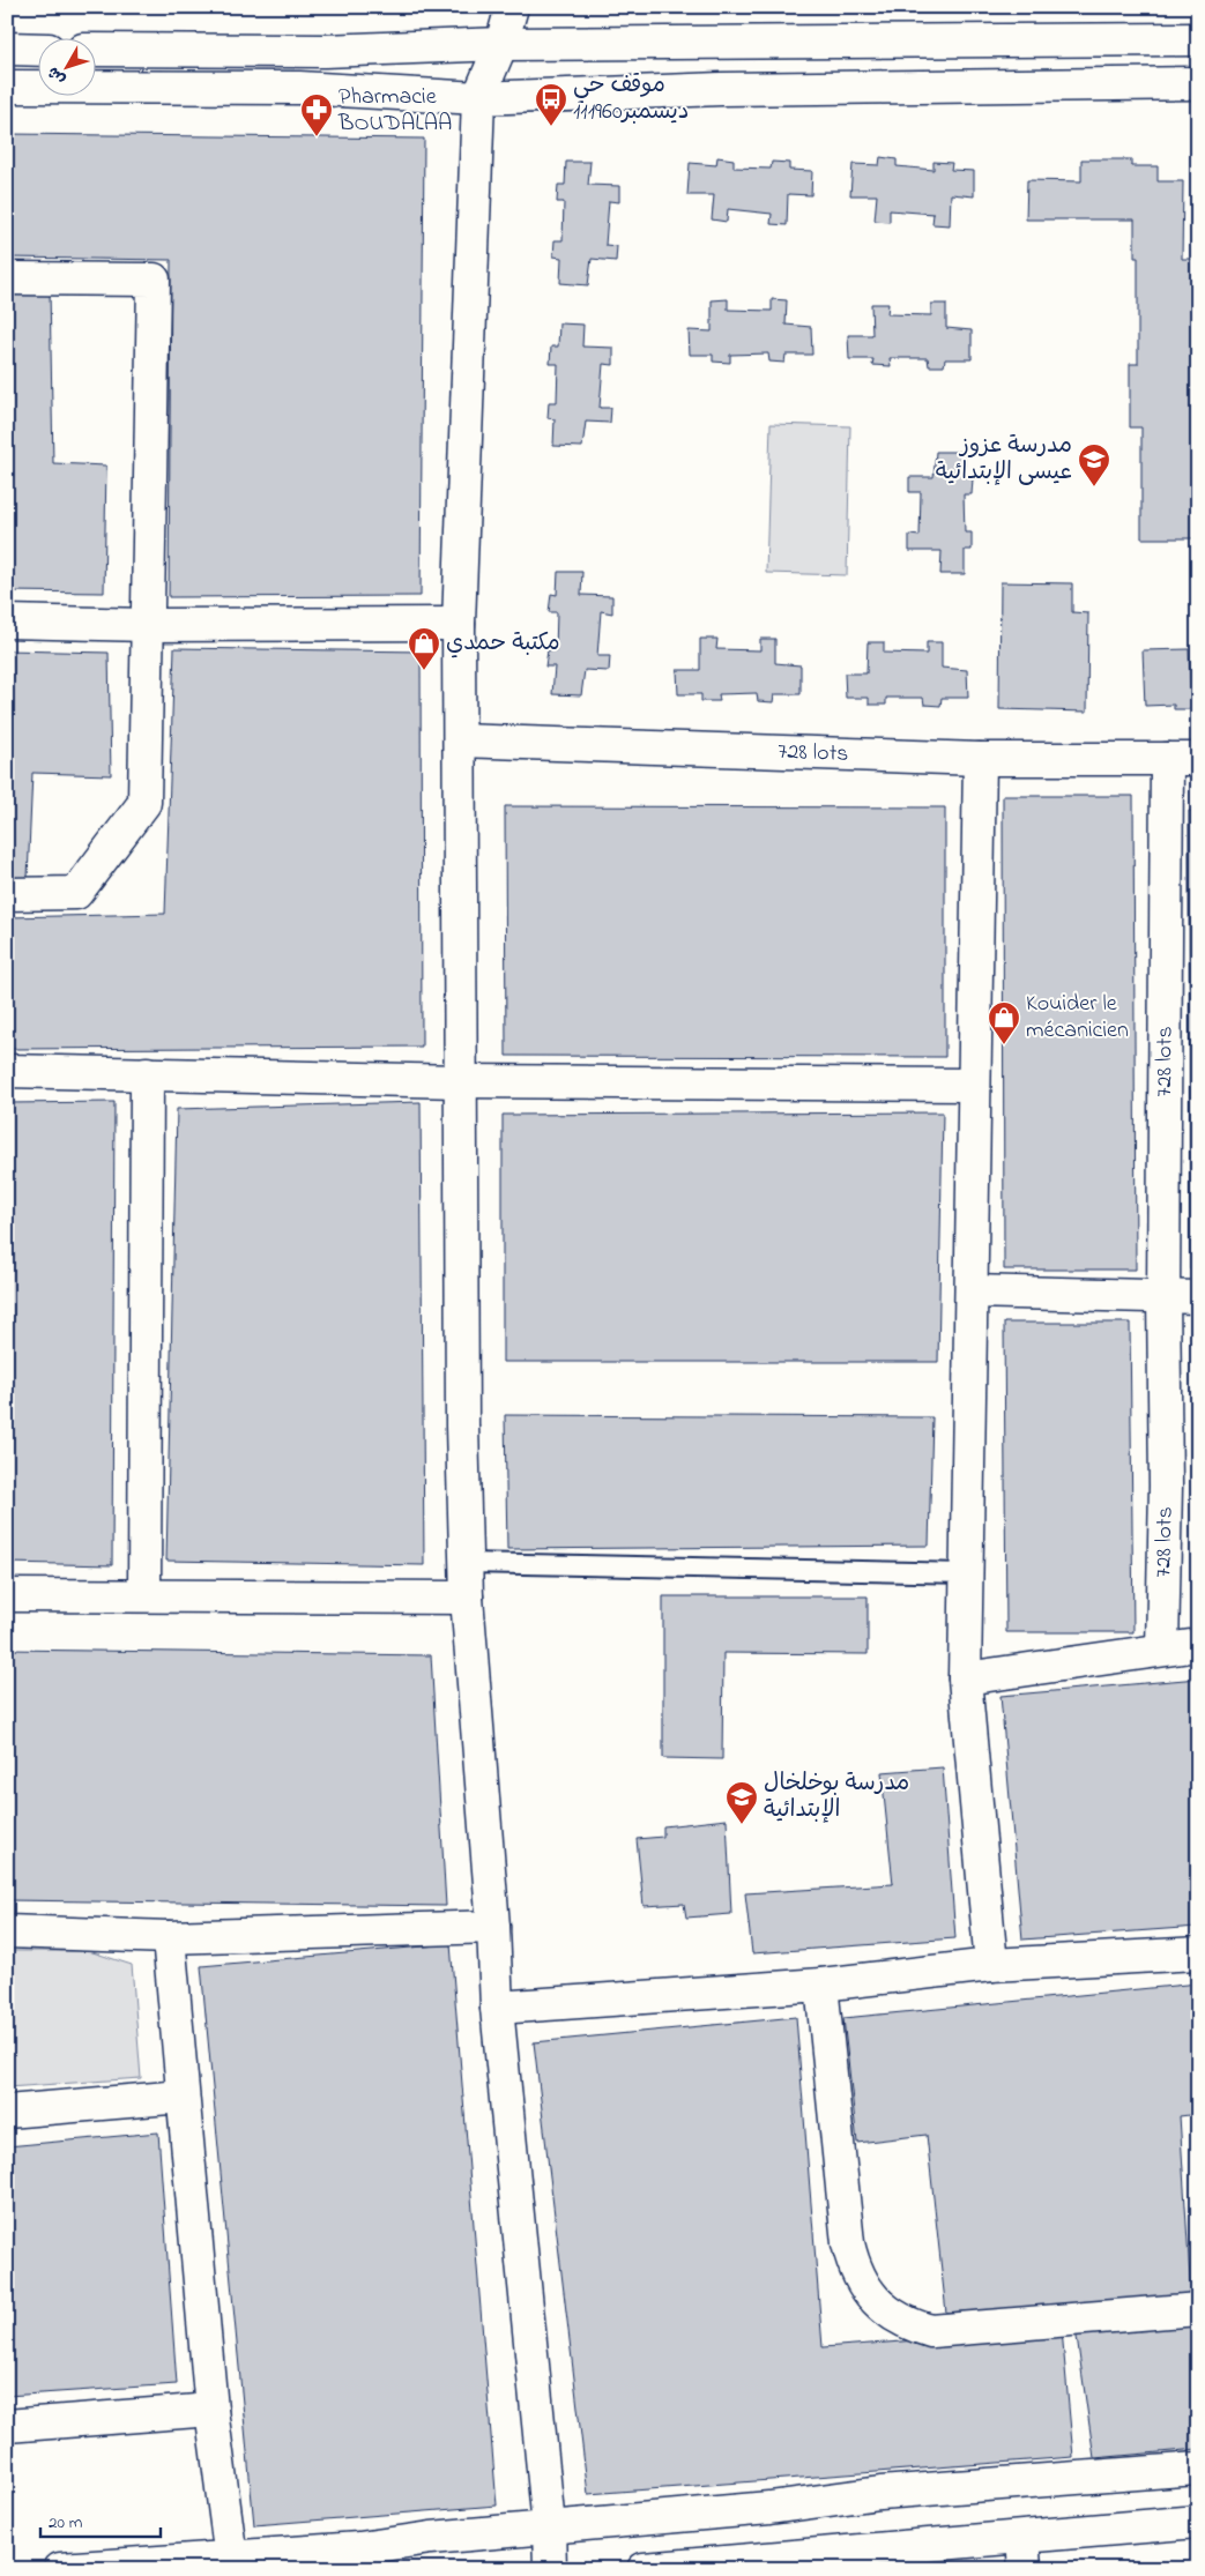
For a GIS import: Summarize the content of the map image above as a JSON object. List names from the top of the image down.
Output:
{
  "streets": {
    "street": ["728 lots"]
  },
  "places": {
    "bus stop": ["موقف حي 11ديسمبر1960"],
    "pharmacy": ["Pharmacie BOUDALAA"],
    "school or university": ["مدرسة عزوز عيسى الإبتدائية", "مدرسة بوخلخال الإبتدائية"],
    "shop": ["مكتبة حمدي", "Kouider le mécanicien"]
  },
  "scale_bar": "20 m",
  "north": "bottom left"
}
